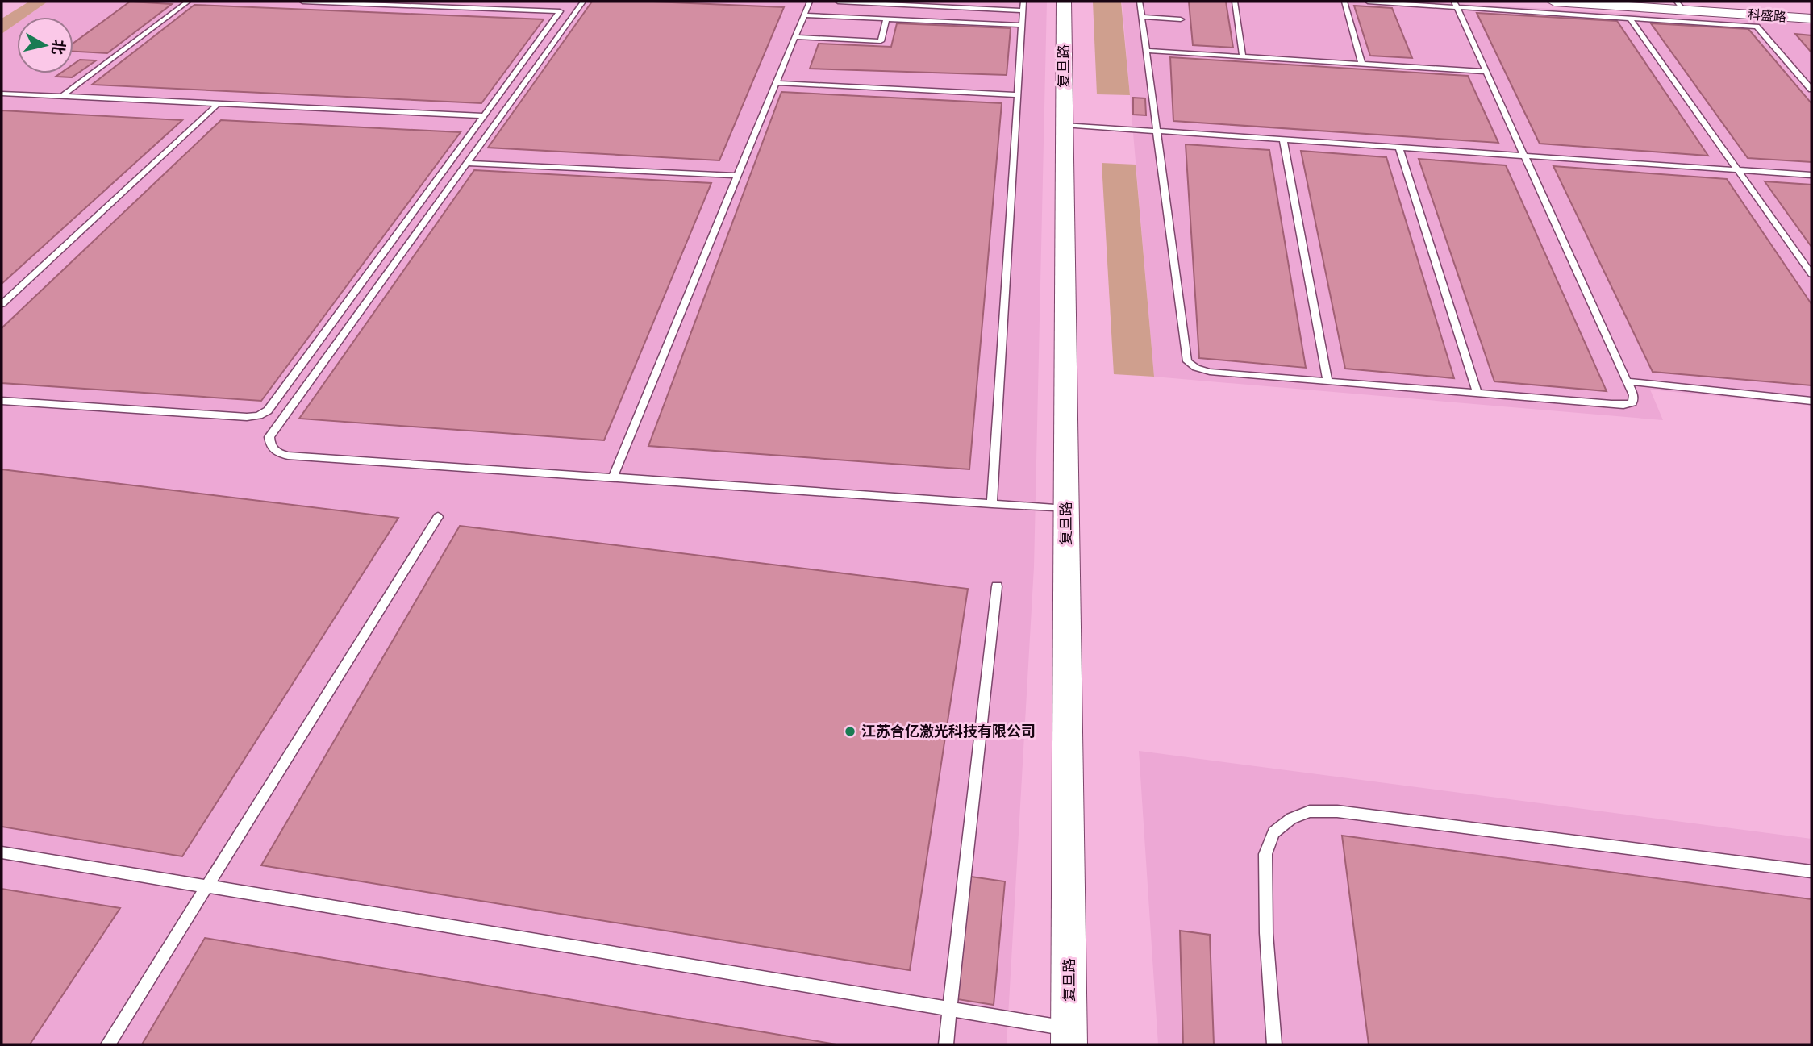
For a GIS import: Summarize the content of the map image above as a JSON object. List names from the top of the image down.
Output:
{
  "streets": {
    "street": ["科盛路", "复旦路"]
  },
  "places": ["江苏合亿激光科技有限公司"],
  "north": "right"
}
